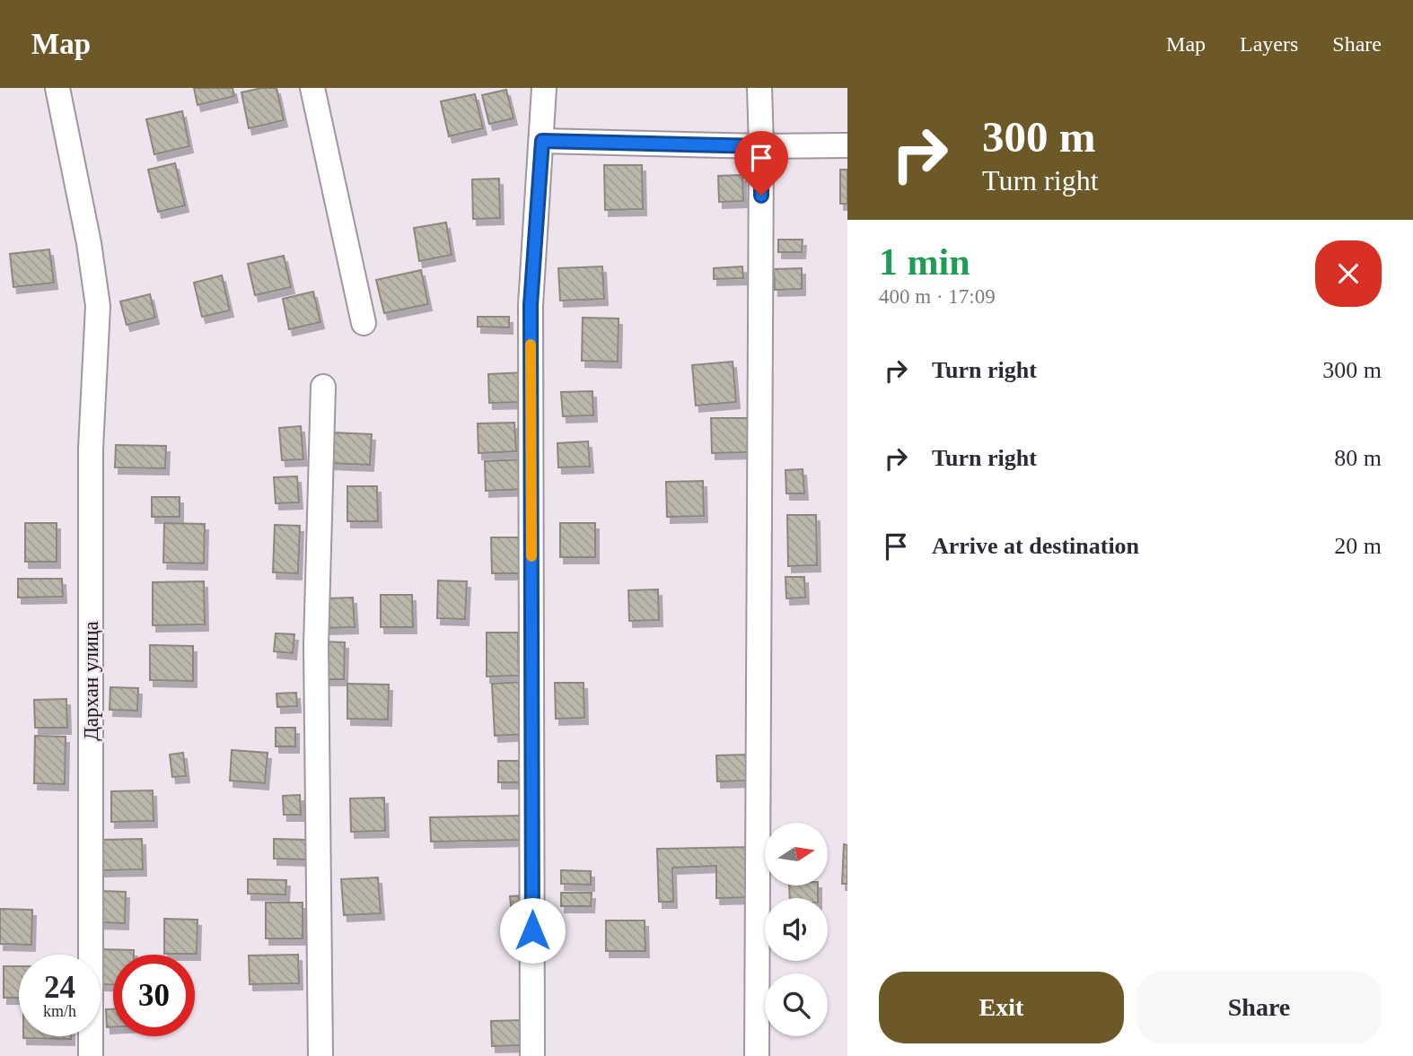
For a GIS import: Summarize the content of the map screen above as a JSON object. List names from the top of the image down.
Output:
{
  "streets": {
    "street": ["Дархан улица"]
  },
  "north": "right",
  "page": {
    "header": "Map",
    "nav": ["Map", "Layers", "Share"],
    "turn": ["300 m", "Turn right"],
    "heading": ["1 min", "400 m · 17:09"],
    "list": [
      {
        "name": "Turn right",
        "value": "300 m"
      },
      {
        "name": "Turn right",
        "value": "80 m"
      },
      {
        "name": "Arrive at destination",
        "value": "20 m"
      }
    ],
    "speed": "24 km/h",
    "limit": "30",
    "buttons": ["Exit", "Share"]
  }
}
